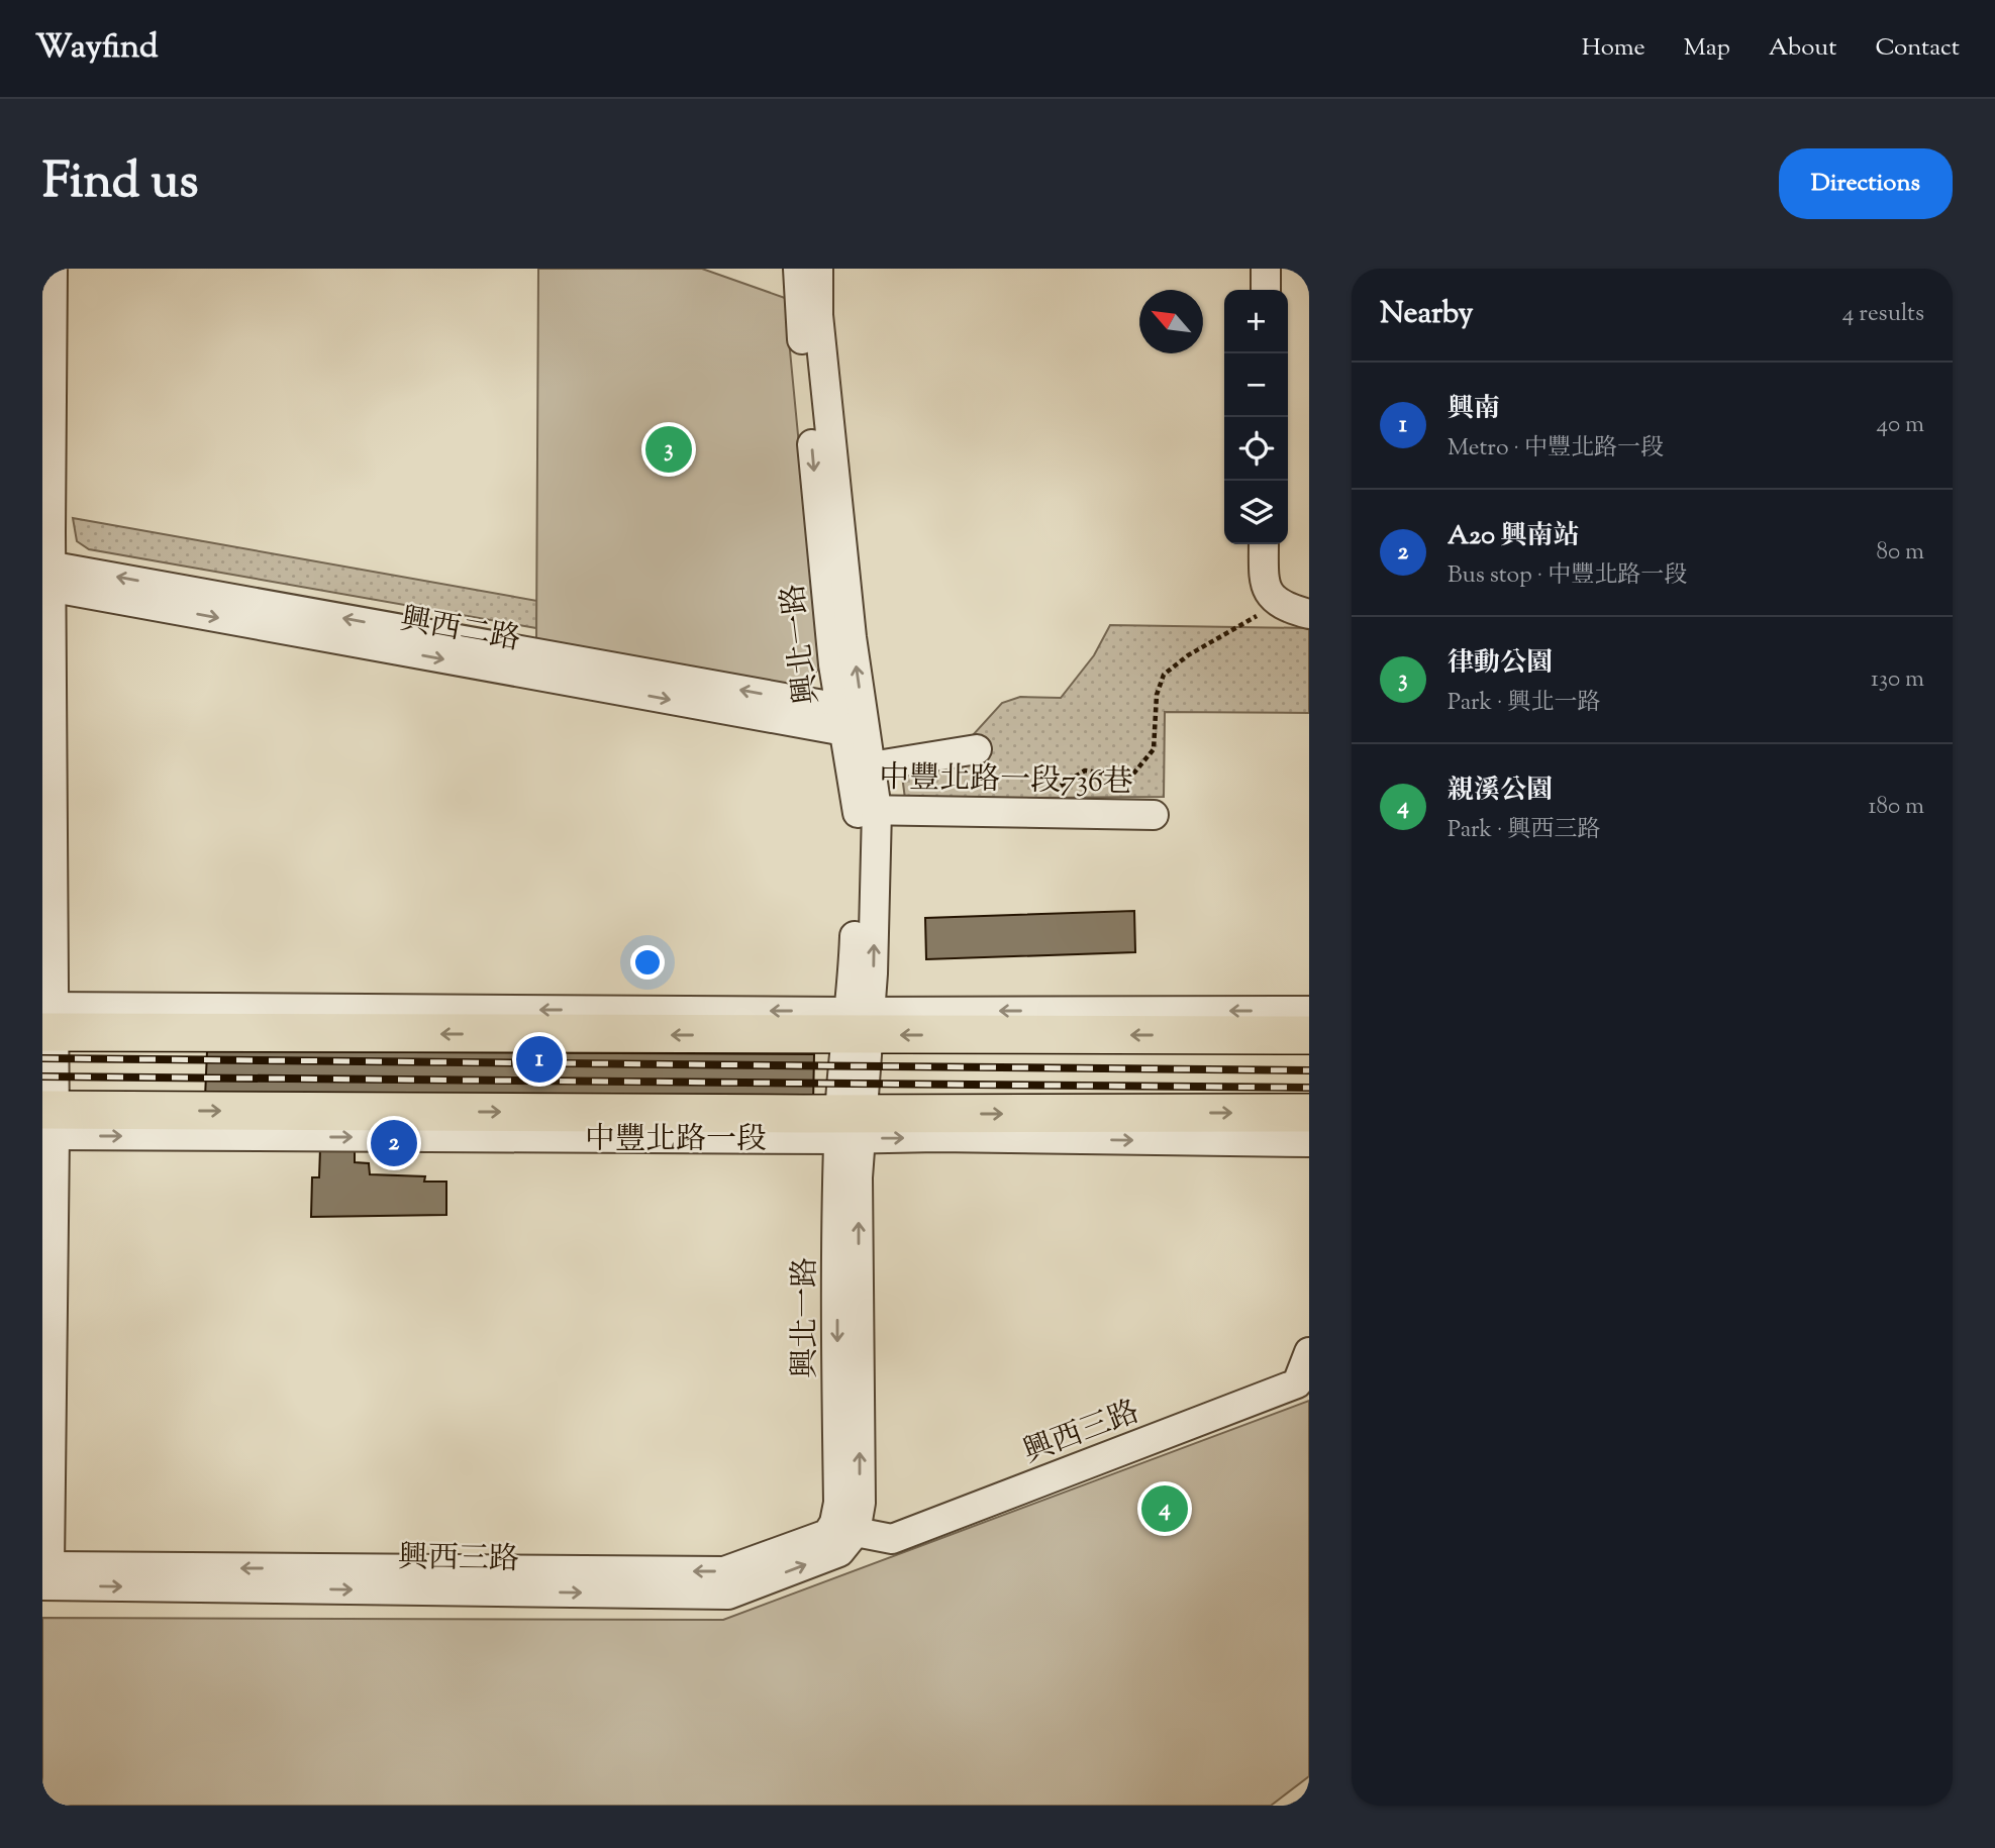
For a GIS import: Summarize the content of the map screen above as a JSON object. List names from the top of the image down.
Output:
{
  "streets": {
    "main road": ["中豐北路一段"],
    "street": ["興北一路", "中豐北路一段736巷", "興西三路"]
  },
  "crossings": [
    ["興北一路", "中豐北路一段736巷"],
    ["興北一路", "中豐北路一段"],
    ["興北一路", "興西三路"]
  ],
  "north": "top left",
  "page": {
    "header": "Wayfind",
    "nav": [
      "Home",
      "Map",
      "About",
      "Contact"
    ],
    "title": "Find us",
    "buttons": "Directions",
    "heading": ["Nearby", "4 results"],
    "map_buttons": ["+", "−"],
    "list": [
      {
        "mark": "1",
        "name": "興南",
        "note": "Metro · 中豐北路一段",
        "value": "40 m"
      },
      {
        "mark": "2",
        "name": "A20 興南站",
        "note": "Bus stop · 中豐北路一段",
        "value": "80 m"
      },
      {
        "mark": "3",
        "name": "律動公園",
        "note": "Park · 興北一路",
        "value": "130 m"
      },
      {
        "mark": "4",
        "name": "親溪公園",
        "note": "Park · 興西三路",
        "value": "180 m"
      }
    ],
    "pins": [
      "3",
      "1",
      "2",
      "4"
    ]
  }
}
